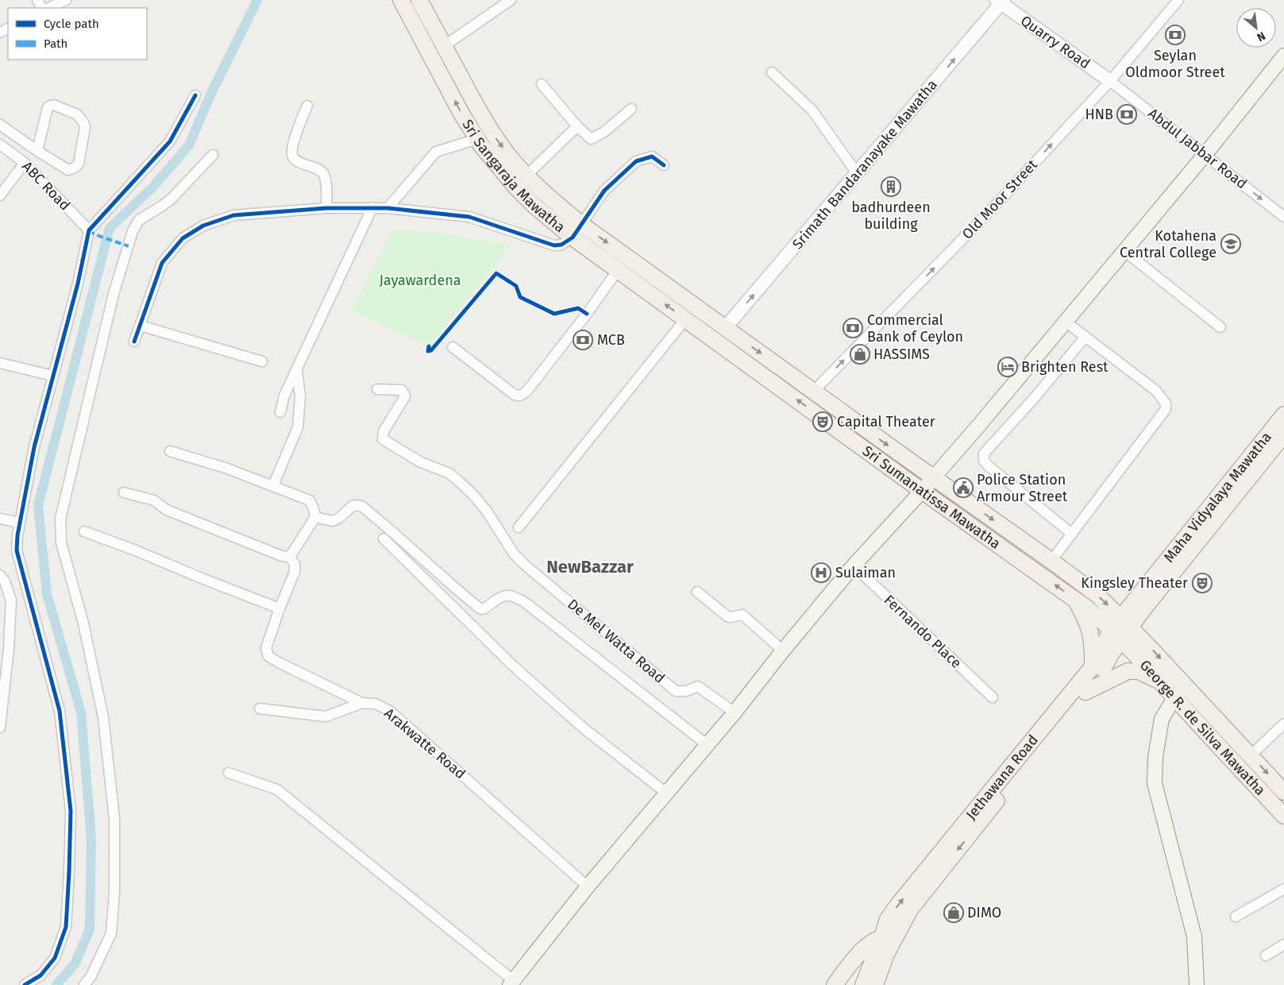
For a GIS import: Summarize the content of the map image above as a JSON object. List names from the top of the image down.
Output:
{
  "streets": {
    "main road": [
      "Sri Sangaraja Mawatha",
      "Sri Sumanatissa Mawatha",
      "Maha Vidyalaya Mawatha",
      "George R. de Silva Mawatha",
      "Jethawana Road"
    ],
    "street": [
      "Quarry Road",
      "Abdul Jabbar Road",
      "Srimath Bandaranayake Mawatha",
      "ABC Road",
      "Old Moor Street",
      "Fernando Place",
      "De Mel Watta Road",
      "Arakwatte Road"
    ]
  },
  "crossings": [
    ["Quarry Road", "Abdul Jabbar Road"],
    ["Quarry Road", "Srimath Bandaranayake Mawatha"],
    ["Quarry Road", "Old Moor Street"],
    ["Abdul Jabbar Road", "Old Moor Street"],
    ["Srimath Bandaranayake Mawatha", "Sri Sangaraja Mawatha"],
    ["Sri Sangaraja Mawatha", "Old Moor Street"],
    ["Sri Sangaraja Mawatha", "Sri Sumanatissa Mawatha"],
    ["Sri Sangaraja Mawatha", "Maha Vidyalaya Mawatha"],
    ["Sri Sangaraja Mawatha", "George R. de Silva Mawatha"],
    ["Sri Sangaraja Mawatha", "Jethawana Road"],
    ["Sri Sumanatissa Mawatha", "Maha Vidyalaya Mawatha"],
    ["Sri Sumanatissa Mawatha", "George R. de Silva Mawatha"],
    ["Sri Sumanatissa Mawatha", "Jethawana Road"],
    ["Maha Vidyalaya Mawatha", "George R. de Silva Mawatha"],
    ["Maha Vidyalaya Mawatha", "Jethawana Road"],
    ["George R. de Silva Mawatha", "Jethawana Road"]
  ],
  "one_way": [
    "Abdul Jabbar Road",
    "Srimath Bandaranayake Mawatha",
    "Old Moor Street",
    "Sri Sumanatissa Mawatha"
  ],
  "districts": ["NewBazzar"],
  "parks": ["Jayawardena"],
  "places": {
    "bank": [
      "Seylan Oldmoor Street",
      "HNB",
      "Commercial Bank of Ceylon",
      "MCB"
    ],
    "building": ["badhurdeen building"],
    "school or university": ["Kotahena Central College"],
    "shop": ["HASSIMS", "DIMO"],
    "hotel": ["Brighten Rest"],
    "theatre": ["Capital Theater", "Kingsley Theater"],
    "public building": ["Police Station Armour Street"],
    "hospital": ["Sulaiman"]
  },
  "legend": ["Cycle path", "Path"],
  "north": "bottom right"
}
